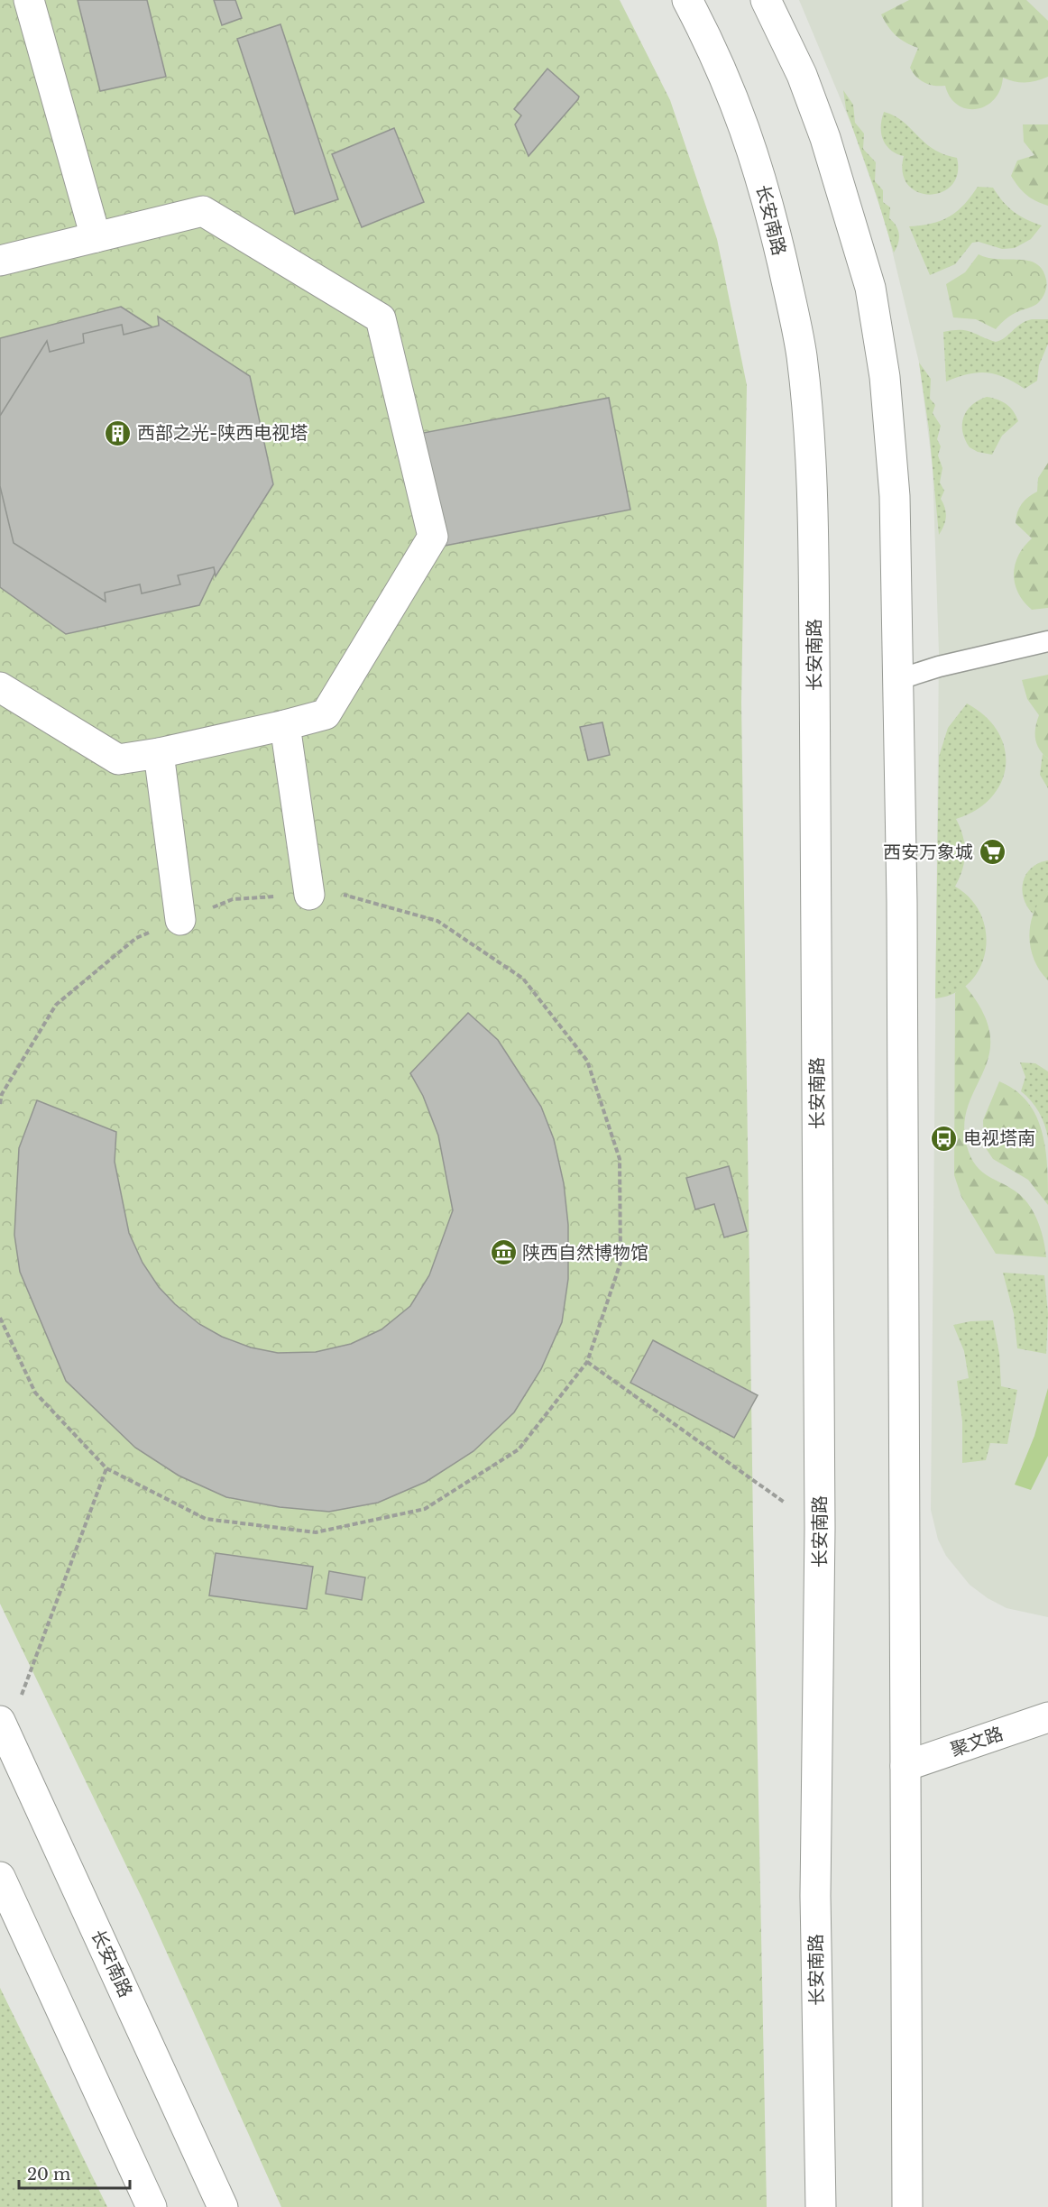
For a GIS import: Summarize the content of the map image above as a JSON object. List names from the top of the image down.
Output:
{
  "streets": {
    "main road": ["长安南路", "聚文路"]
  },
  "places": {
    "building": ["西部之光-陕西电视塔"],
    "supermarket": ["西安万象城"],
    "bus stop": ["电视塔南"],
    "museum": ["陕西自然博物馆"]
  },
  "scale_bar": "20 m"
}
